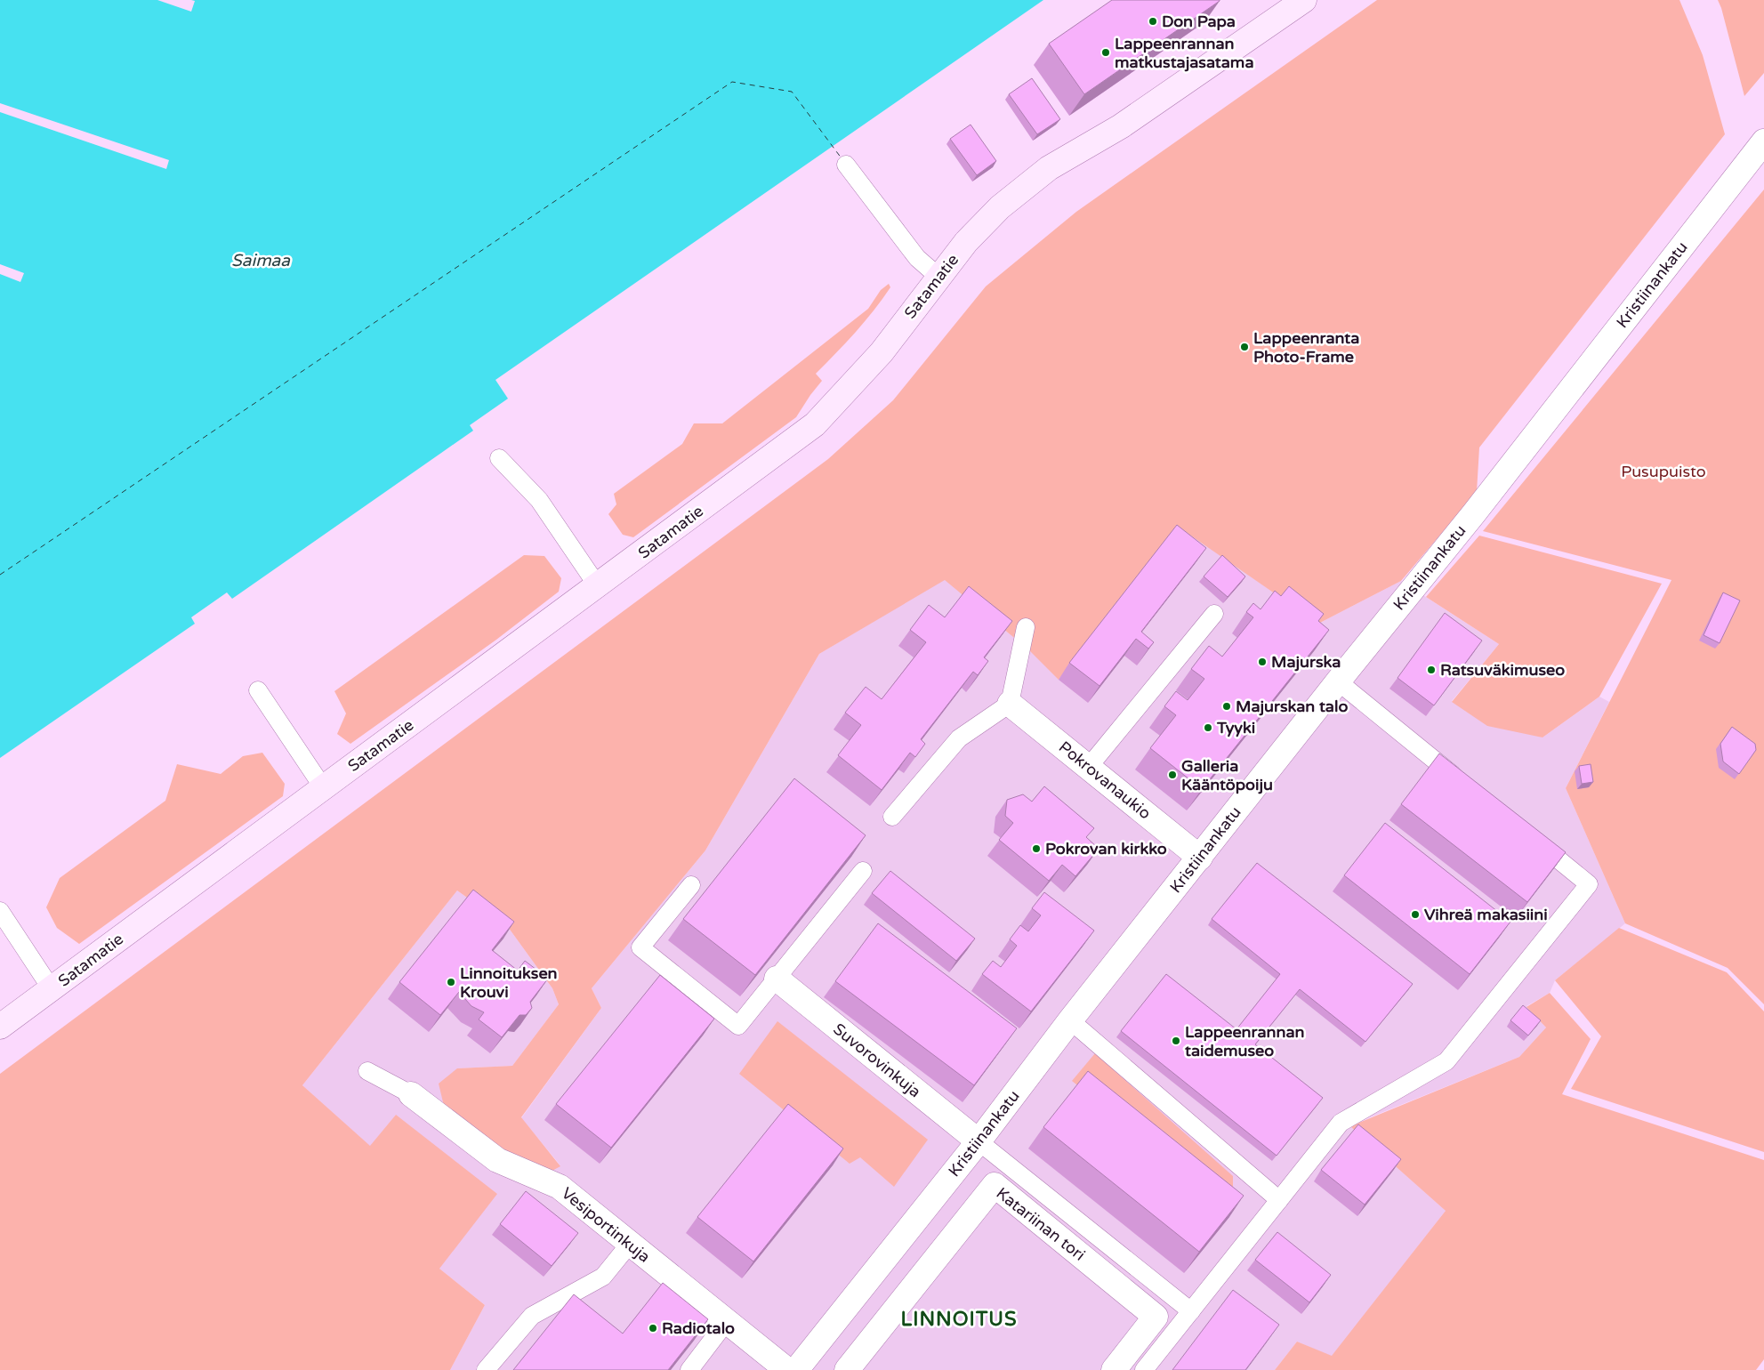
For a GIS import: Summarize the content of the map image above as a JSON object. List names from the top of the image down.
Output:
{
  "streets": {
    "street": [
      "Kristiinankatu",
      "Satamatie",
      "Pokrovanaukio",
      "Suvorovinkuja",
      "Katariinan tori",
      "Vesiportinkuja"
    ]
  },
  "crossings": [
    ["Kristiinankatu", "Pokrovanaukio"],
    ["Kristiinankatu", "Suvorovinkuja"]
  ],
  "districts": ["LINNOITUS"],
  "water": ["Saimaa"],
  "parks": ["Pusupuisto"],
  "places": [
    "Don Papa",
    "Lappeenrannan matkustajasatama",
    "Lappeenranta Photo-Frame",
    "Majurska",
    "Ratsuväkimuseo",
    "Majurskan talo",
    "Tyyki",
    "Galleria Kääntöpoiju",
    "Pokrovan kirkko",
    "Vihreä makasiini",
    "Linnoituksen Krouvi",
    "Lappeenrannan taidemuseo",
    "Radiotalo"
  ]
}
